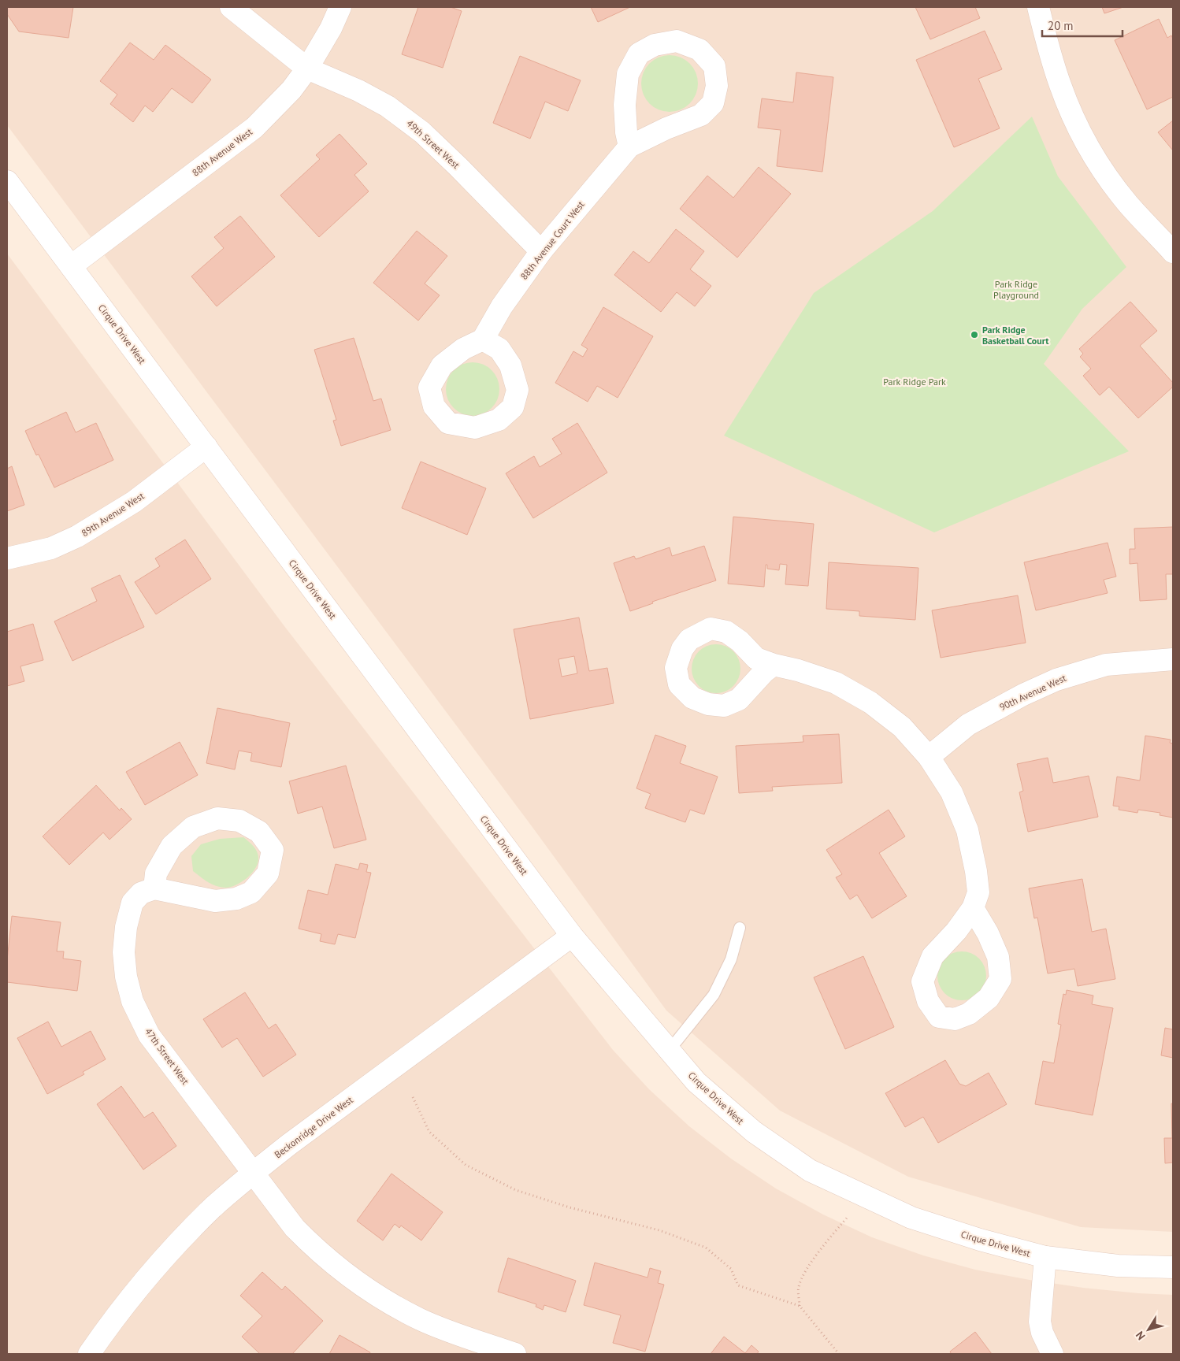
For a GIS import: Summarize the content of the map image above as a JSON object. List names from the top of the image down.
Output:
{
  "streets": {
    "street": [
      "49th Street West",
      "88th Avenue West",
      "88th Avenue Court West",
      "Cirque Drive West",
      "89th Avenue West",
      "90th Avenue West",
      "47th Street West",
      "Beckonridge Drive West"
    ]
  },
  "crossings": [
    ["49th Street West", "88th Avenue West"],
    ["49th Street West", "88th Avenue Court West"],
    ["88th Avenue West", "Cirque Drive West"],
    ["Cirque Drive West", "89th Avenue West"],
    ["Cirque Drive West", "Beckonridge Drive West"],
    ["47th Street West", "Beckonridge Drive West"]
  ],
  "parks": ["Park Ridge Playground", "Park Ridge Park"],
  "places": ["Park Ridge Basketball Court"],
  "scale_bar": "20 m",
  "north": "bottom left"
}
